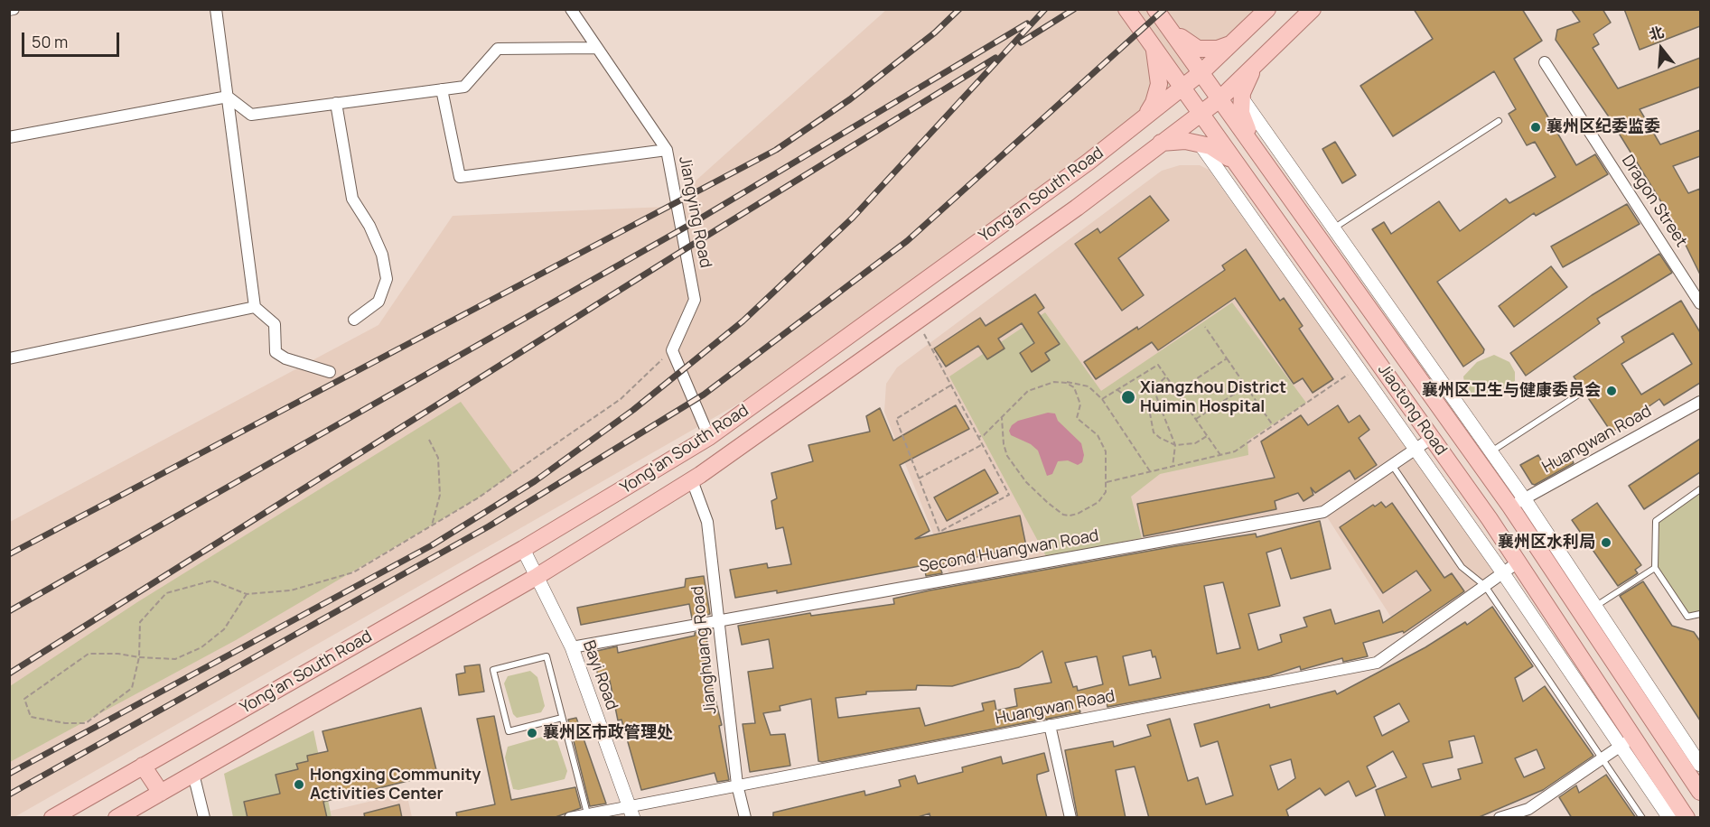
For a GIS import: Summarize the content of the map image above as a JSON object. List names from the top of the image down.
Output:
{
  "streets": {
    "main road": ["Yong'an South Road", "Jiaotong Road"],
    "street": [
      "Dragon Street",
      "Jiangying Road",
      "Huangwan Road",
      "Second Huangwan Road",
      "Jianghuang Road",
      "Bayi Road"
    ]
  },
  "crossings": [
    ["Yong'an South Road", "Jiaotong Road"],
    ["Yong'an South Road", "Jianghuang Road"],
    ["Yong'an South Road", "Bayi Road"],
    ["Jiaotong Road", "Huangwan Road"],
    ["Jiaotong Road", "Second Huangwan Road"],
    ["Huangwan Road", "Jianghuang Road"],
    ["Huangwan Road", "Bayi Road"],
    ["Second Huangwan Road", "Jianghuang Road"],
    ["Second Huangwan Road", "Bayi Road"]
  ],
  "places": [
    "襄州区纪委监委",
    "襄州区卫生与健康委员会",
    "Xiangzhou District Huimin Hospital",
    "襄州区水利局",
    "襄州区市政管理处",
    "Hongxing Community Activities Center"
  ],
  "scale_bar": "50 m",
  "north": "top"
}
